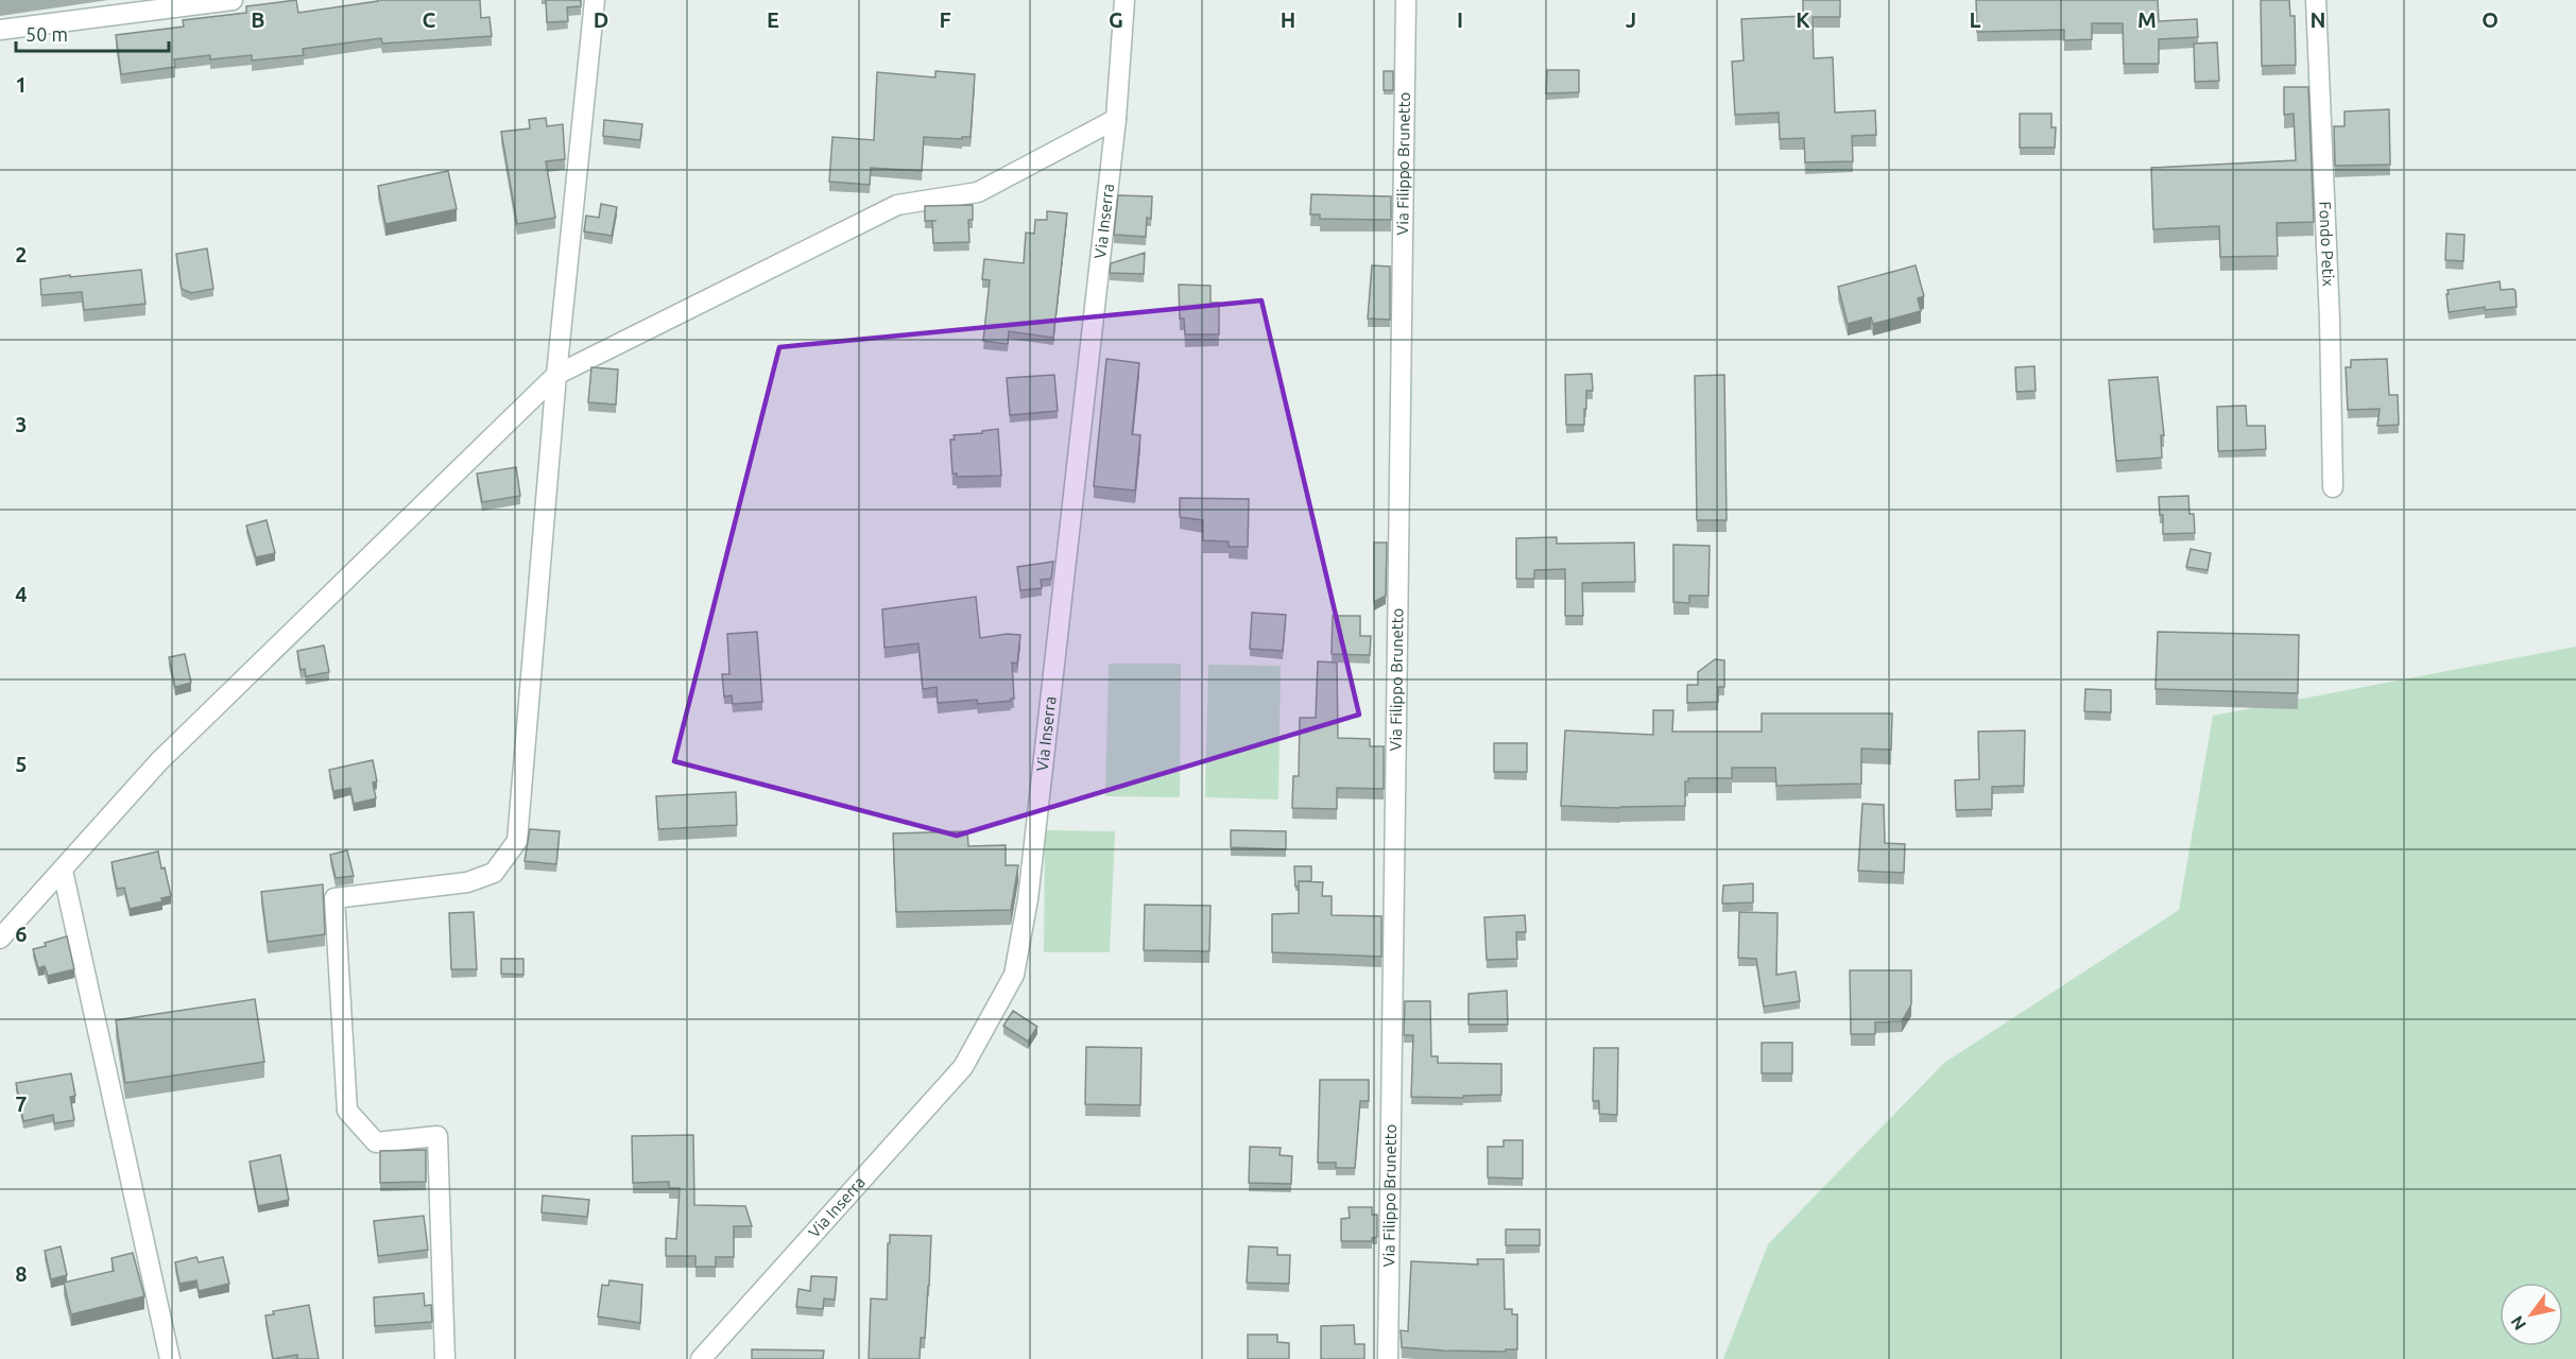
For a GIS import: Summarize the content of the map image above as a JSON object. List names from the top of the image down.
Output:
{
  "streets": {
    "street": ["Via Filippo Brunetto", "Via Inserra", "Fondo Petix"]
  },
  "scale_bar": "50 m",
  "north": "bottom left",
  "grid": {
    "columns": [
      "B",
      "C",
      "D",
      "E",
      "F",
      "G",
      "H",
      "I",
      "J",
      "K",
      "L",
      "M",
      "N",
      "O"
    ],
    "rows": [
      "1",
      "2",
      "3",
      "4",
      "5",
      "6",
      "7",
      "8"
    ]
  }
}
